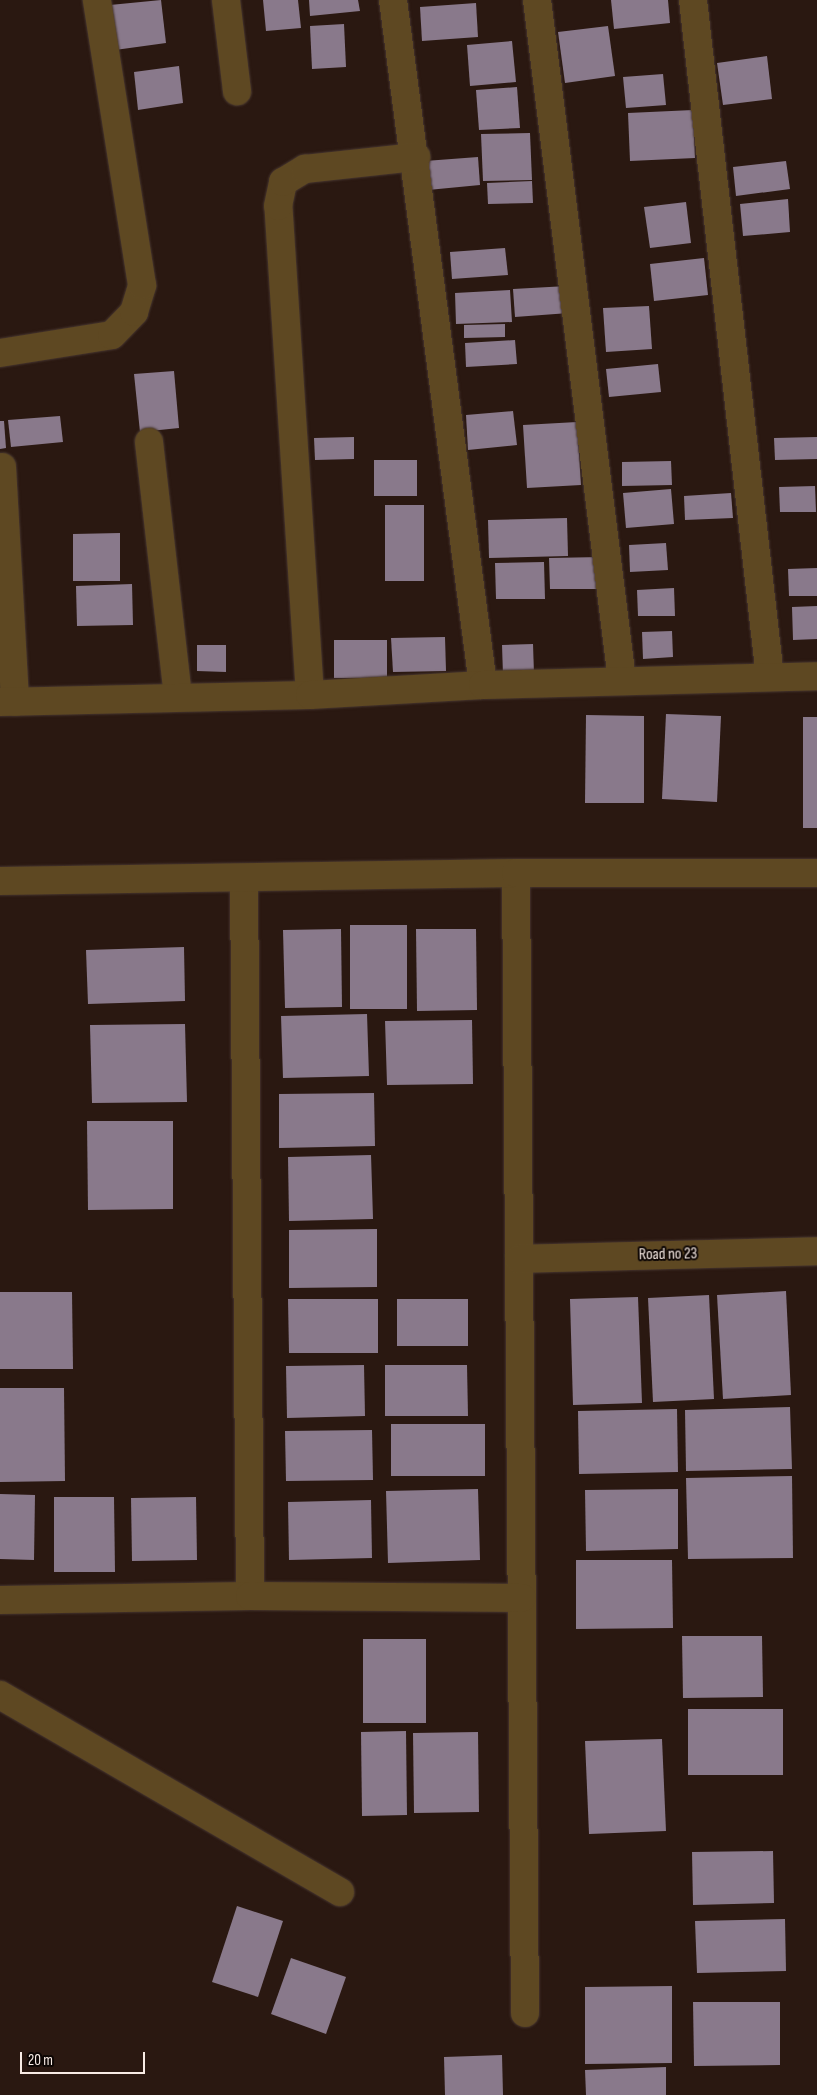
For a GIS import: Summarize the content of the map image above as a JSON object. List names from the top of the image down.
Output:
{
  "streets": {
    "street": ["Road no 23"]
  },
  "scale_bar": "20 m"
}
